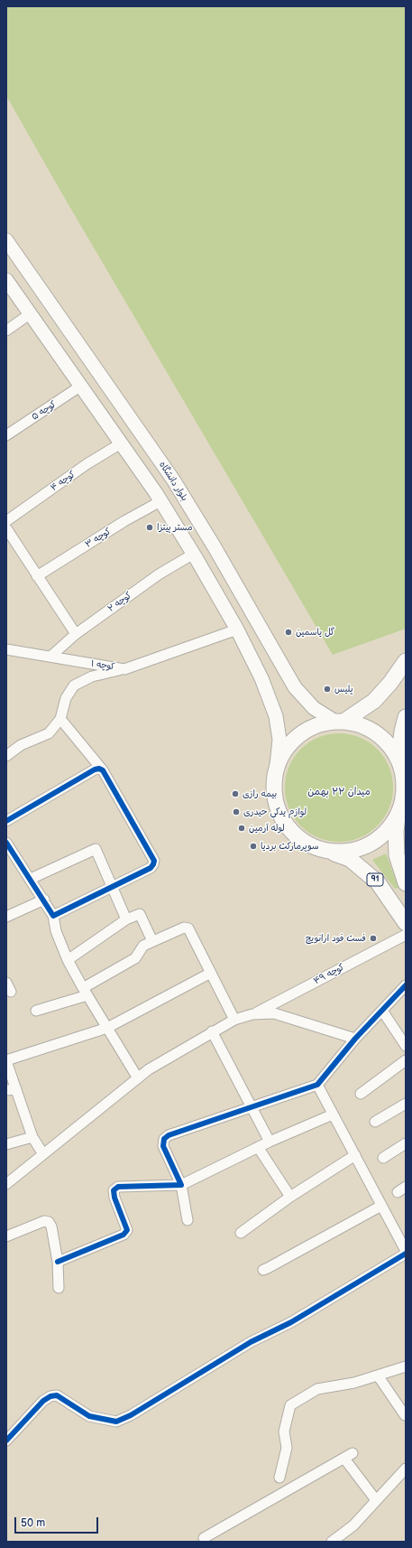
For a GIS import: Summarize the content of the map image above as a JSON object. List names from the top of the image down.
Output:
{
  "streets": {
    "main road": ["بلوار دانشگاه", "91"],
    "street": [
      "کوچه ۵",
      "کوچه ۴",
      "کوچه ۳",
      "کوچه ۲",
      "کوچه ۱",
      "کوچه ۴۹"
    ]
  },
  "crossings": [
    ["بلوار دانشگاه", "91"],
    ["کوچه ۲", "کوچه ۱"]
  ],
  "districts": ["میدان ۲۲ بهمن"],
  "places": [
    "مستر پیتزا",
    "گل یاسمین",
    "پلیس",
    "بیمه رازی",
    "لوازم یدکی حیدری",
    "لوله آرمین",
    "سوپرمارکت بردیا",
    "فست فود ارانویچ"
  ],
  "scale_bar": "50 m"
}
